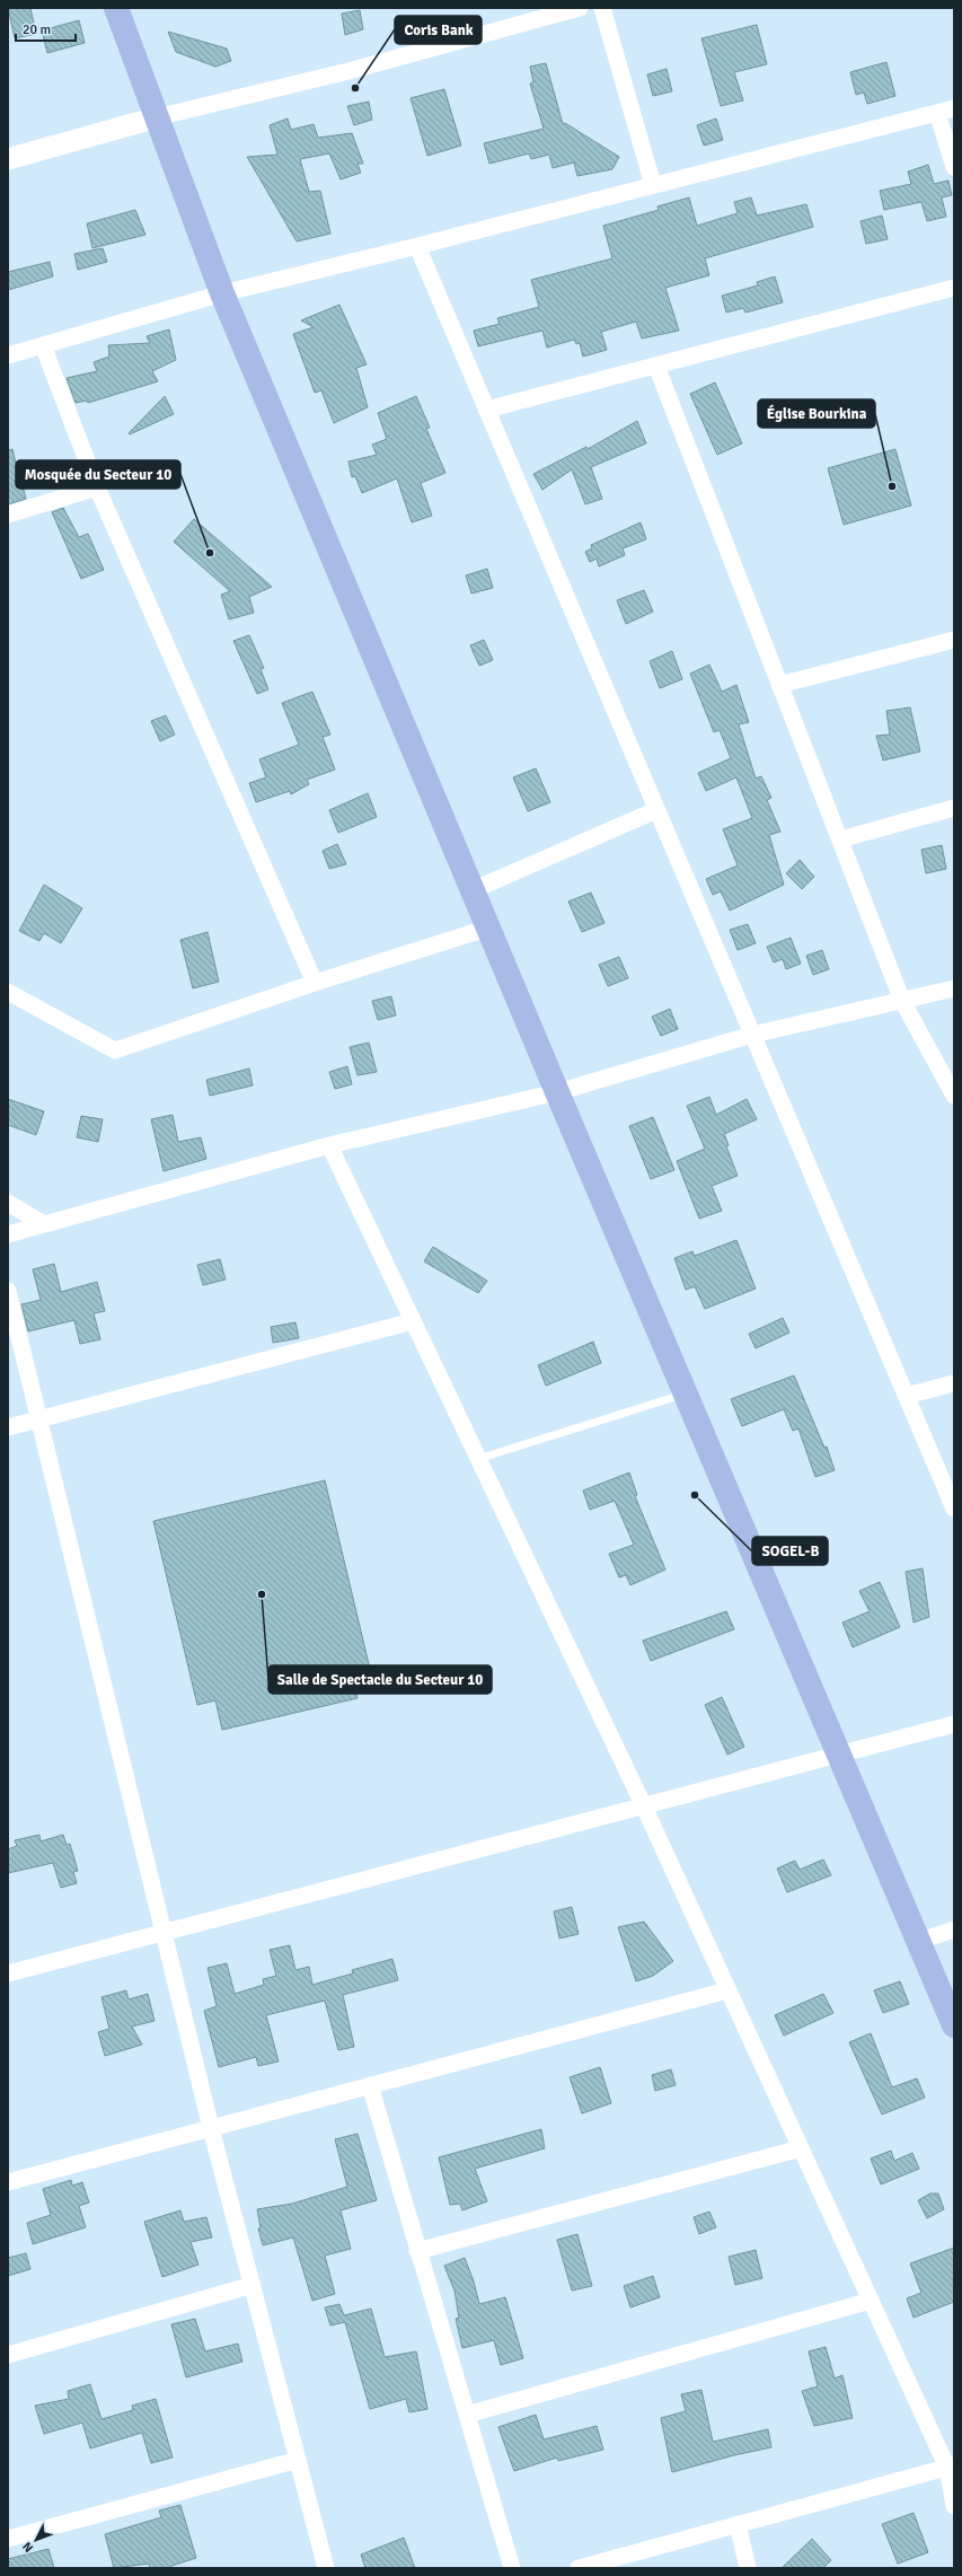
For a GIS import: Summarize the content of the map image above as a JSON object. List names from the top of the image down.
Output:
{
  "places": [
    "Coris Bank",
    "Église Bourkina",
    "Mosquée du Secteur 10",
    "SOGEL-B",
    "Salle de Spectacle du Secteur 10"
  ],
  "scale_bar": "20 m",
  "north": "bottom left"
}
